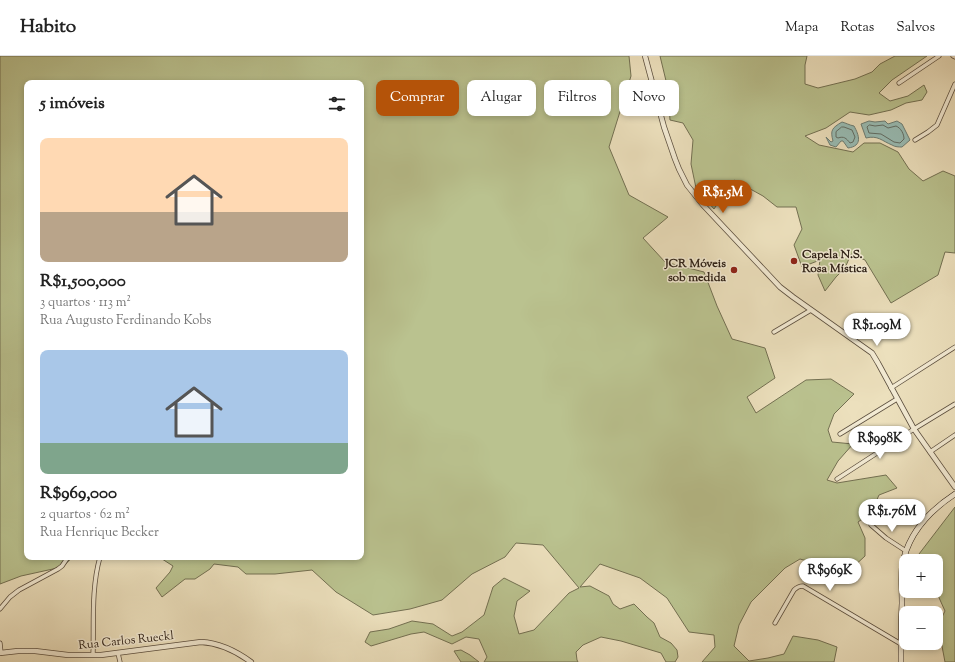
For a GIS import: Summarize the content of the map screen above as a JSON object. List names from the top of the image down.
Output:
{
  "streets": {
    "street": ["Rua Carlos Rueckl"]
  },
  "places": ["Capela N.S. Rosa Mística", "JCR Móveis sob medida"],
  "page": {
    "header": "Habito",
    "nav": ["Mapa", "Rotas", "Salvos"],
    "chip": [
      "Comprar",
      "Alugar",
      "Filtros",
      "Novo"
    ],
    "heading": "5 imóveis",
    "list": [
      {
        "name": "R$1,500,000",
        "note": "3 quartos · 113 m² · Rua Augusto Ferdinando Kobs"
      },
      {
        "name": "R$969,000",
        "note": "2 quartos · 62 m² · Rua Henrique Becker"
      }
    ],
    "price": [
      "R$1.5M",
      "R$1.09M",
      "R$998K",
      "R$1.76M",
      "R$969K"
    ],
    "map_buttons": ["+", "−"]
  }
}
